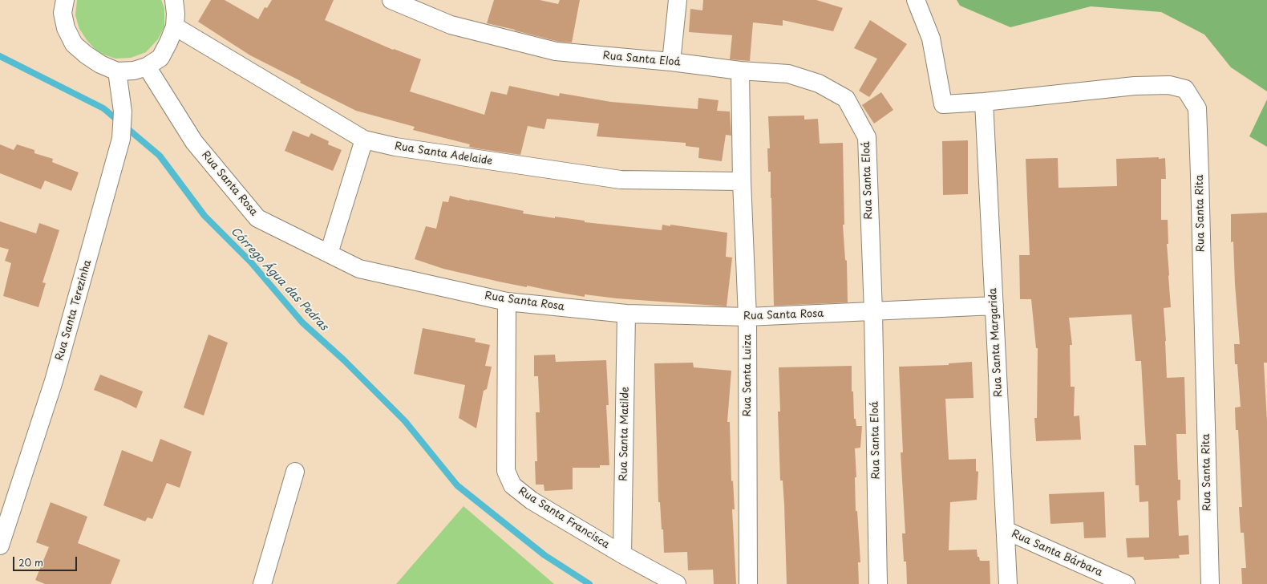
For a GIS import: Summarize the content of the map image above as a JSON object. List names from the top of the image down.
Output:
{
  "streets": {
    "street": [
      "Rua Santa Eloá",
      "Rua Santa Adelaide",
      "Rua Santa Rosa",
      "Rua Santa Rita",
      "Rua Santa Terezinha",
      "Rua Santa Margarida",
      "Rua Santa Luiza",
      "Rua Santa Matilde",
      "Rua Santa Francisca",
      "Rua Santa Bárbara"
    ]
  },
  "crossings": [
    ["Rua Santa Eloá", "Rua Santa Rosa"],
    ["Rua Santa Eloá", "Rua Santa Luiza"],
    ["Rua Santa Adelaide", "Rua Santa Luiza"],
    ["Rua Santa Rosa", "Rua Santa Margarida"],
    ["Rua Santa Rosa", "Rua Santa Luiza"],
    ["Rua Santa Rosa", "Rua Santa Matilde"],
    ["Rua Santa Rosa", "Rua Santa Francisca"],
    ["Rua Santa Rita", "Rua Santa Margarida"],
    ["Rua Santa Margarida", "Rua Santa Bárbara"],
    ["Rua Santa Matilde", "Rua Santa Francisca"]
  ],
  "water": ["Córrego Água das Pedras"],
  "scale_bar": "20 m"
}
